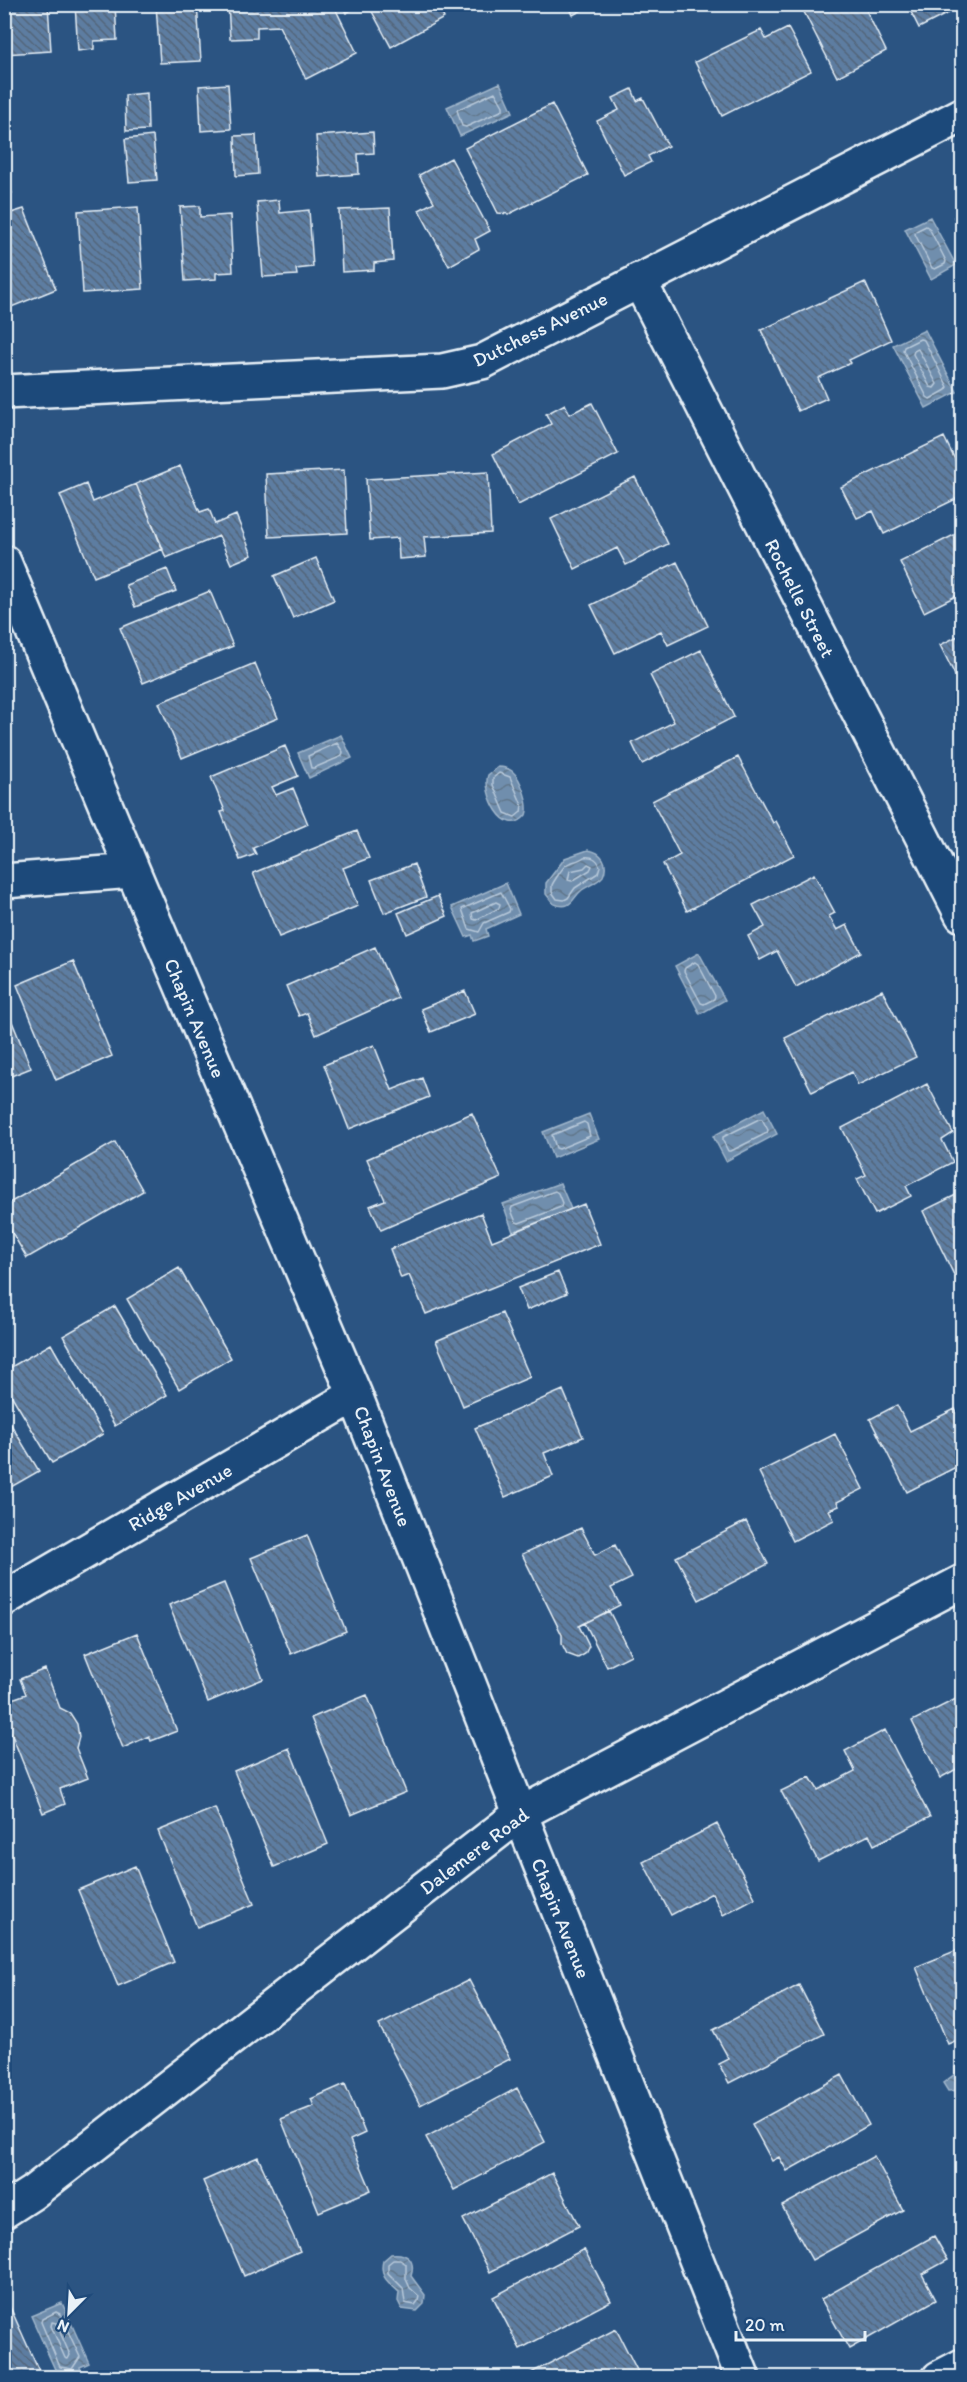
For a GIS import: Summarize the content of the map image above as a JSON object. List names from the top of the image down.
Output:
{
  "streets": {
    "street": [
      "Dutchess Avenue",
      "Rochelle Street",
      "Chapin Avenue",
      "Ridge Avenue",
      "Dalemere Road"
    ]
  },
  "crossings": [
    ["Dutchess Avenue", "Rochelle Street"],
    ["Chapin Avenue", "Ridge Avenue"],
    ["Chapin Avenue", "Dalemere Road"]
  ],
  "scale_bar": "20 m",
  "north": "bottom left"
}
